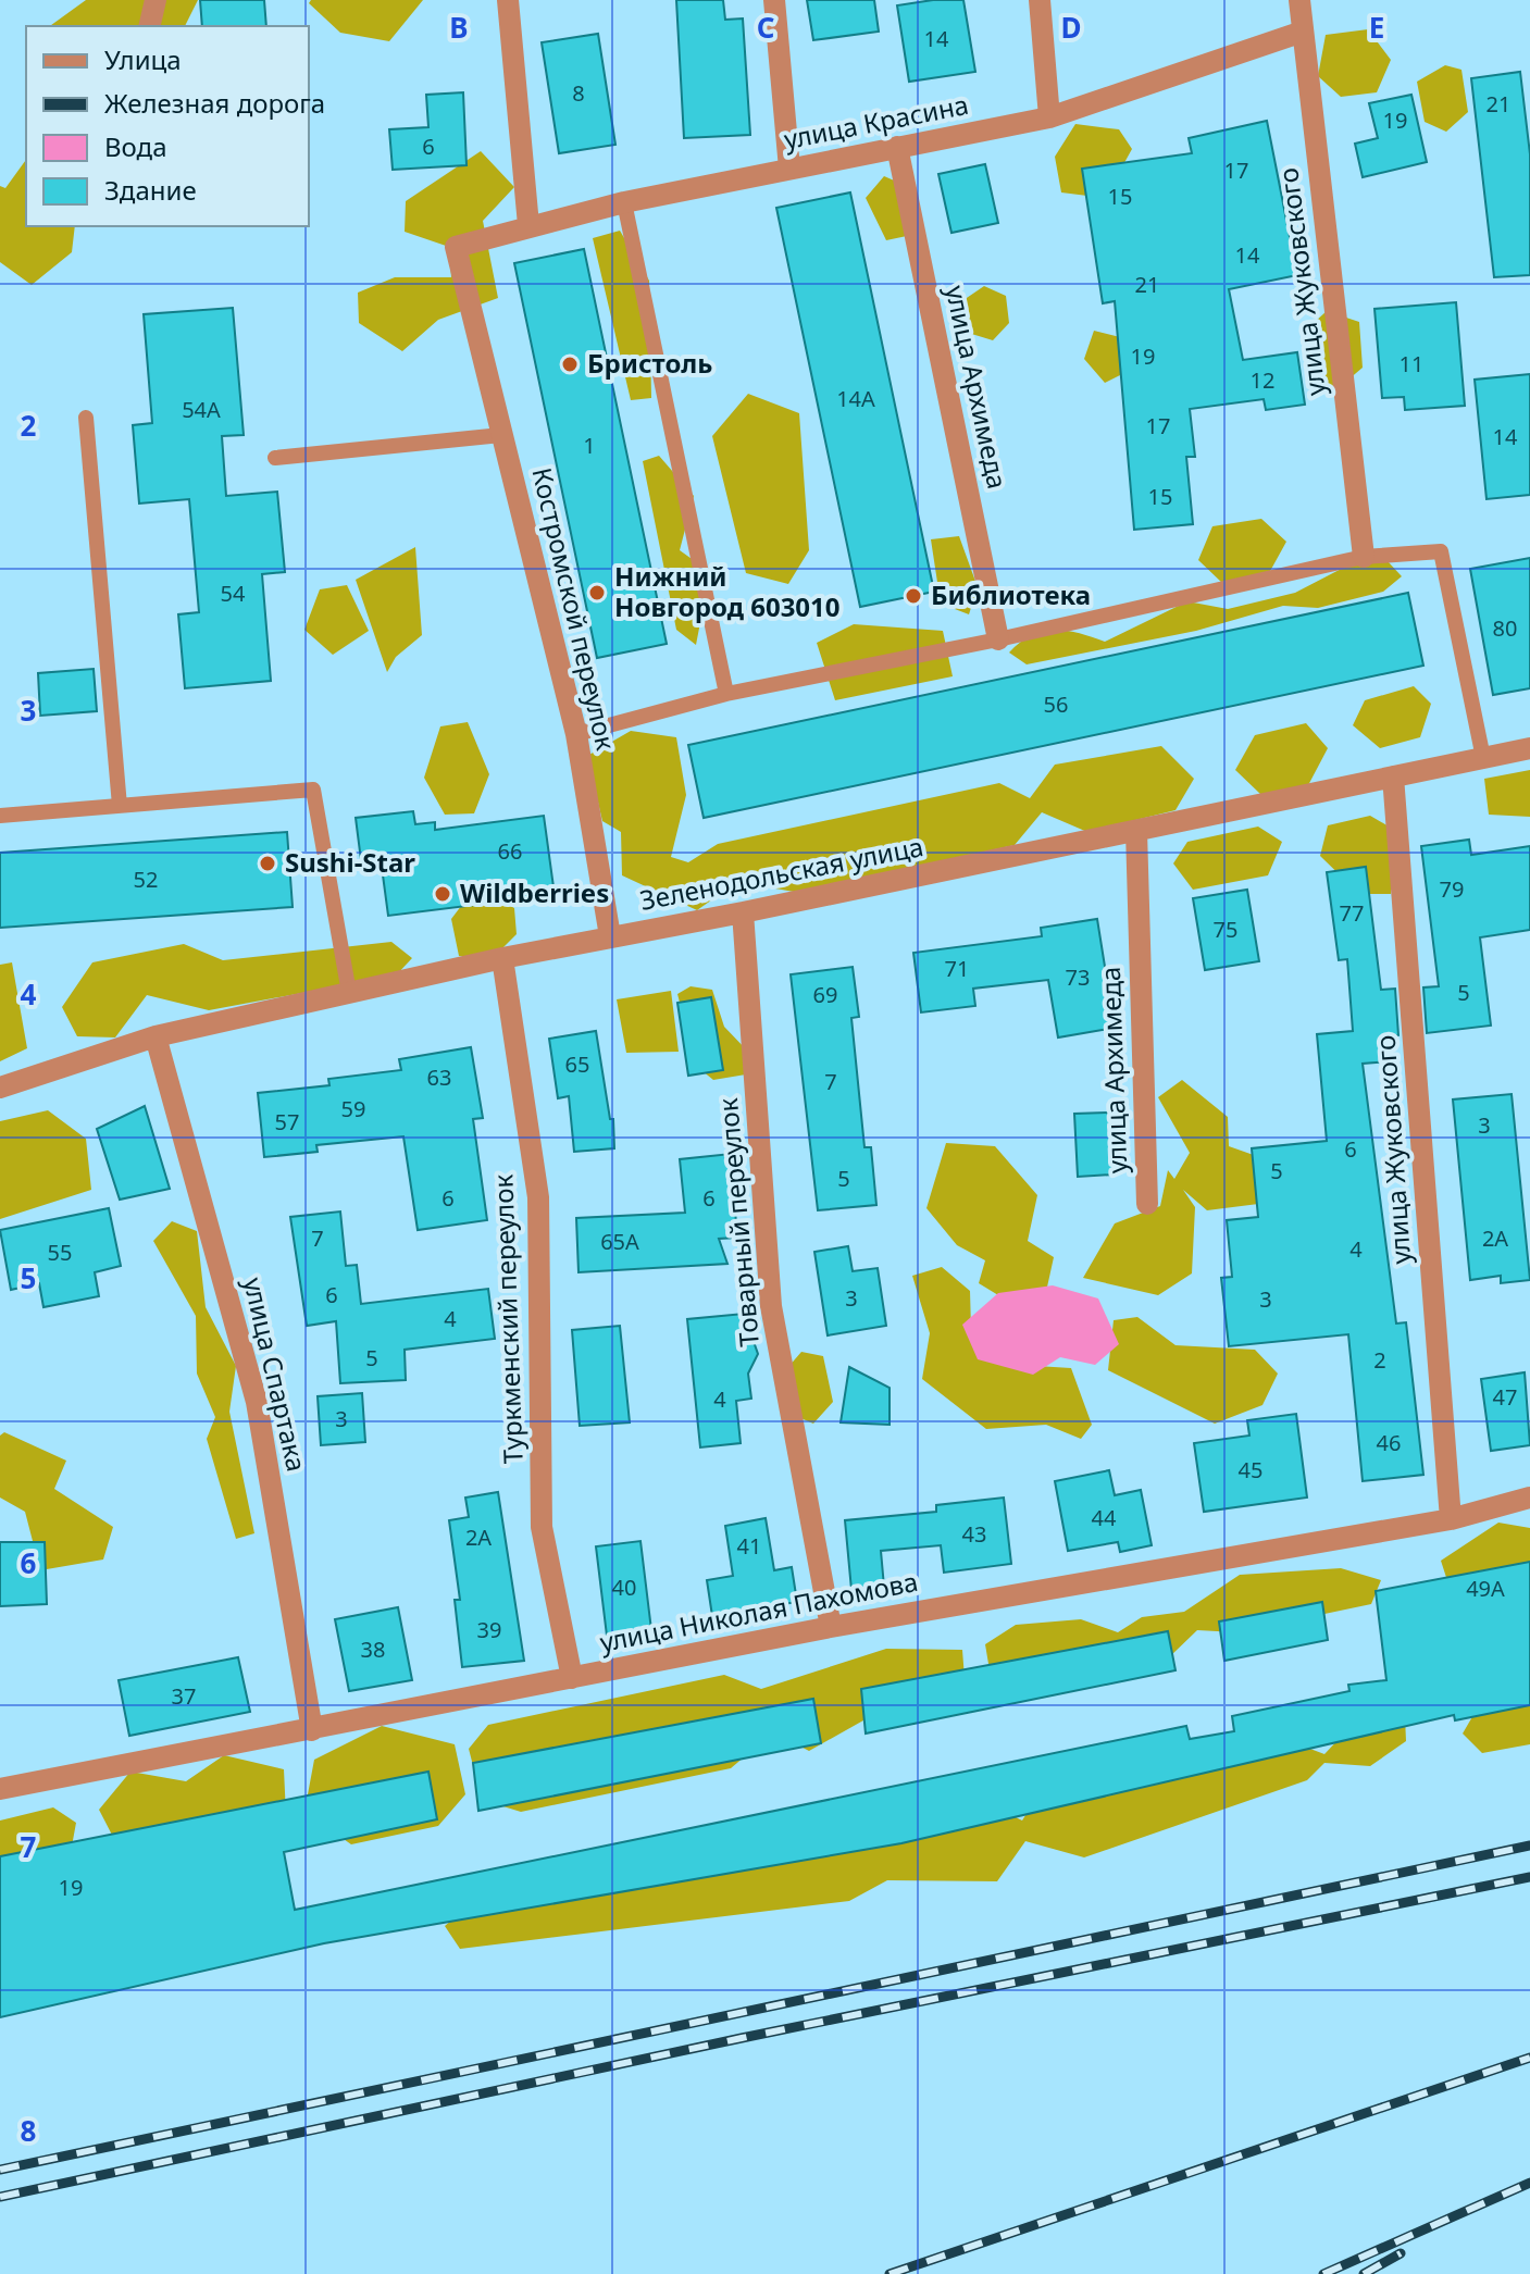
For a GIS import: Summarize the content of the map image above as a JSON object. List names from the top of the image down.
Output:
{
  "streets": {
    "street": [
      "улица Красина",
      "улица Жуковского",
      "улица Архимеда",
      "Костромской переулок",
      "Зеленодольская улица",
      "Товарный переулок",
      "Туркменский переулок",
      "улица Спартака",
      "улица Николая Пахомова"
    ]
  },
  "crossings": [
    ["улица Красина", "улица Жуковского"],
    ["улица Красина", "улица Архимеда"],
    ["улица Красина", "Костромской переулок"],
    ["улица Жуковского", "Зеленодольская улица"],
    ["улица Жуковского", "улица Николая Пахомова"],
    ["улица Архимеда", "Зеленодольская улица"],
    ["Костромской переулок", "Зеленодольская улица"],
    ["Зеленодольская улица", "Товарный переулок"],
    ["Зеленодольская улица", "Туркменский переулок"],
    ["Зеленодольская улица", "улица Спартака"],
    ["Товарный переулок", "улица Николая Пахомова"],
    ["Туркменский переулок", "улица Николая Пахомова"],
    ["улица Спартака", "улица Николая Пахомова"]
  ],
  "places": [
    "Бристоль",
    "Нижний Новгород 603010",
    "Библиотека",
    "Sushi-Star",
    "Wildberries"
  ],
  "house_numbers": [
    "14",
    "8",
    "21",
    "19",
    "6",
    "17",
    "15",
    "14",
    "21",
    "19",
    "11",
    "12",
    "14А",
    "54А",
    "17",
    "14",
    "1",
    "15",
    "54",
    "80",
    "56",
    "66",
    "52",
    "79",
    "77",
    "75",
    "71",
    "73",
    "5",
    "69",
    "65",
    "63",
    "7",
    "59",
    "57",
    "3",
    "6",
    "5",
    "5",
    "6",
    "6",
    "7",
    "2А",
    "65А",
    "4",
    "55",
    "6",
    "3",
    "3",
    "4",
    "5",
    "2",
    "47",
    "4",
    "3",
    "46",
    "45",
    "44",
    "43",
    "2А",
    "41",
    "40",
    "49А",
    "39",
    "38",
    "37",
    "19"
  ],
  "legend": [
    "Улица",
    "Железная дорога",
    "Вода",
    "Здание"
  ],
  "grid": {
    "columns": [
      "B",
      "C",
      "D",
      "E"
    ],
    "rows": [
      "2",
      "3",
      "4",
      "5",
      "6",
      "7",
      "8"
    ]
  }
}
